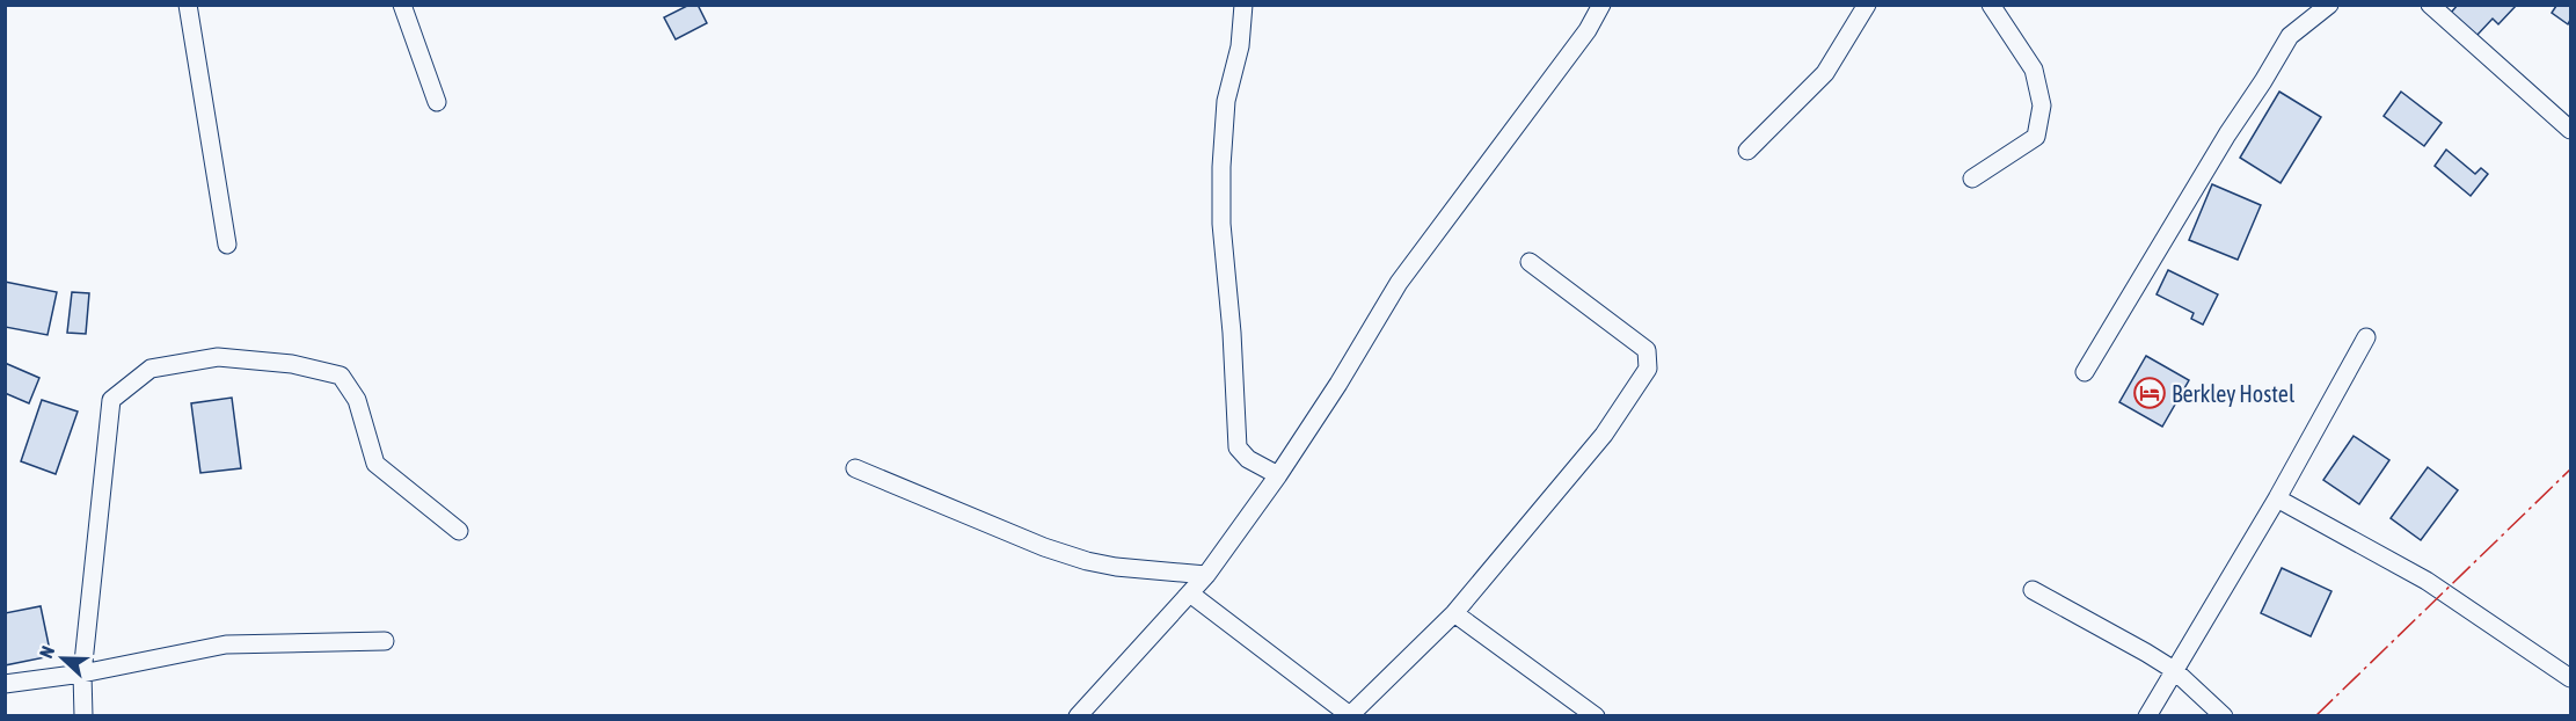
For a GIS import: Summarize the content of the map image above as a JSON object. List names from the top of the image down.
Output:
{
  "places": {
    "hotel": ["Berkley Hostel"]
  },
  "north": "left"
}
